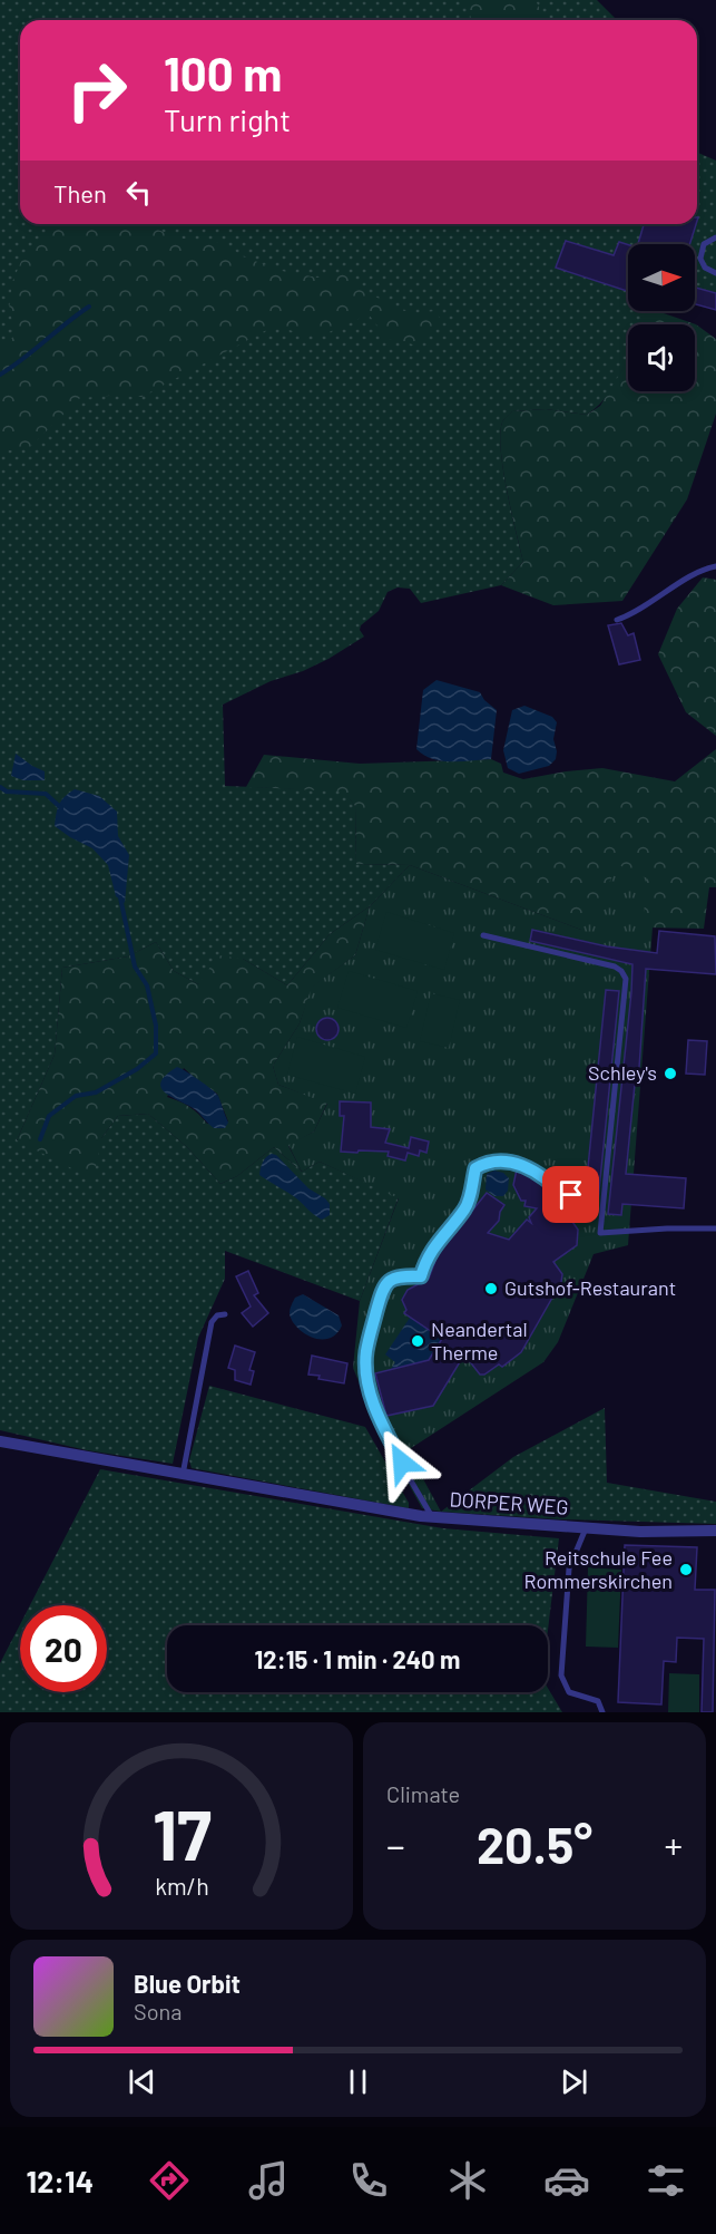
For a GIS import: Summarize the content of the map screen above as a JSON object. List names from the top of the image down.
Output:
{
  "streets": {
    "street": ["DORPER WEG"]
  },
  "places": [
    "Schley's",
    "Gutshof-Restaurant",
    "Neandertal Therme",
    "Reitschule Fee Rommerskirchen"
  ],
  "north": "right",
  "page": {
    "turn": ["100 m", "Turn right"],
    "then": "Then",
    "limit": "20",
    "trip": "12:15 · 1 min · 240 m",
    "tile": "Climate",
    "heat": ["−", "20.5°", "+"],
    "song": ["Blue Orbit", "Sona"],
    "tabs": "12:14",
    "gauge": ["17", "km/h"]
  }
}
